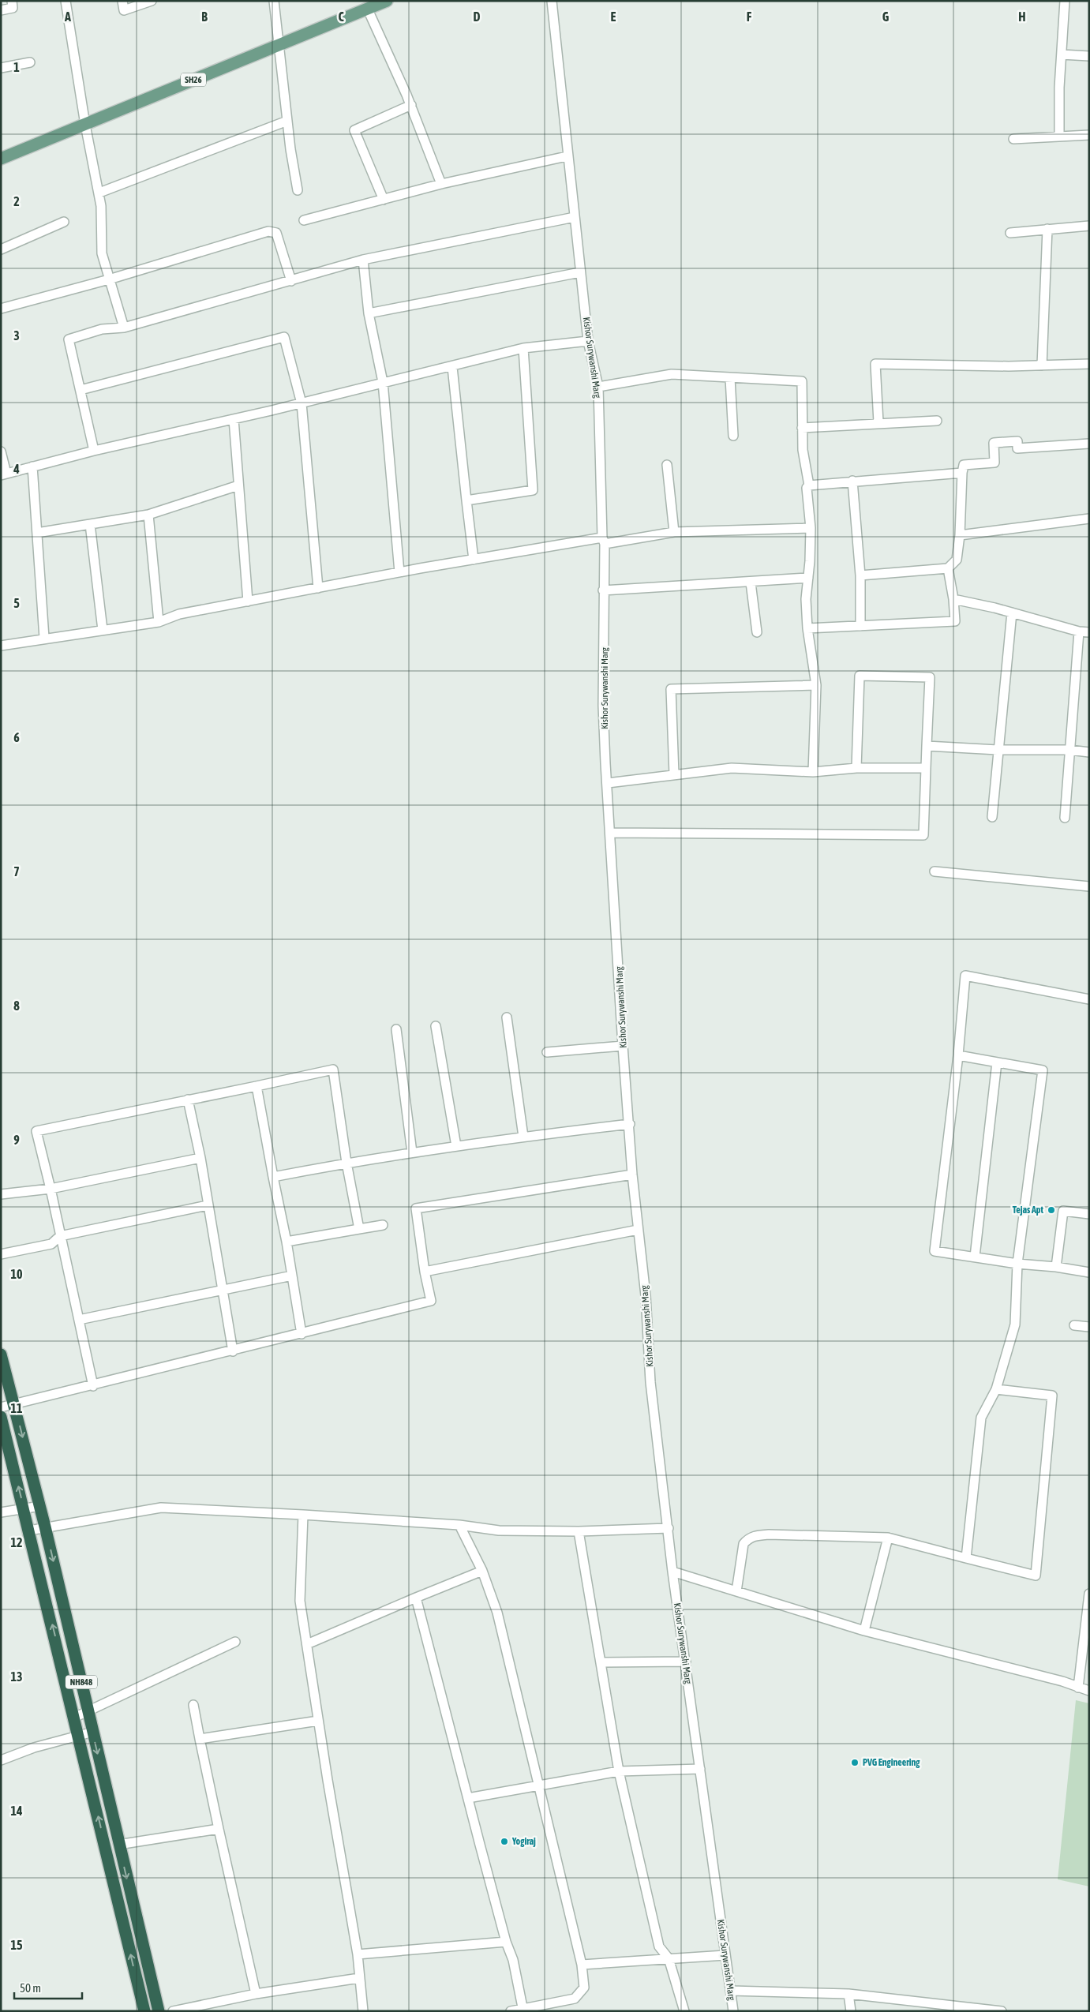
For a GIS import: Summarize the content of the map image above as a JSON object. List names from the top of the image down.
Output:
{
  "streets": {
    "highway": ["NH848"],
    "main road": ["SH26"],
    "street": ["Kishor Surywanshi Marg"]
  },
  "places": ["Tejas Apt", "PVG Engineering", "Yogiraj"],
  "scale_bar": "50 m",
  "grid": {
    "columns": [
      "A",
      "B",
      "C",
      "D",
      "E",
      "F",
      "G",
      "H"
    ],
    "rows": [
      "1",
      "2",
      "3",
      "4",
      "5",
      "6",
      "7",
      "8",
      "9",
      "10",
      "11",
      "12",
      "13",
      "14",
      "15"
    ]
  }
}
